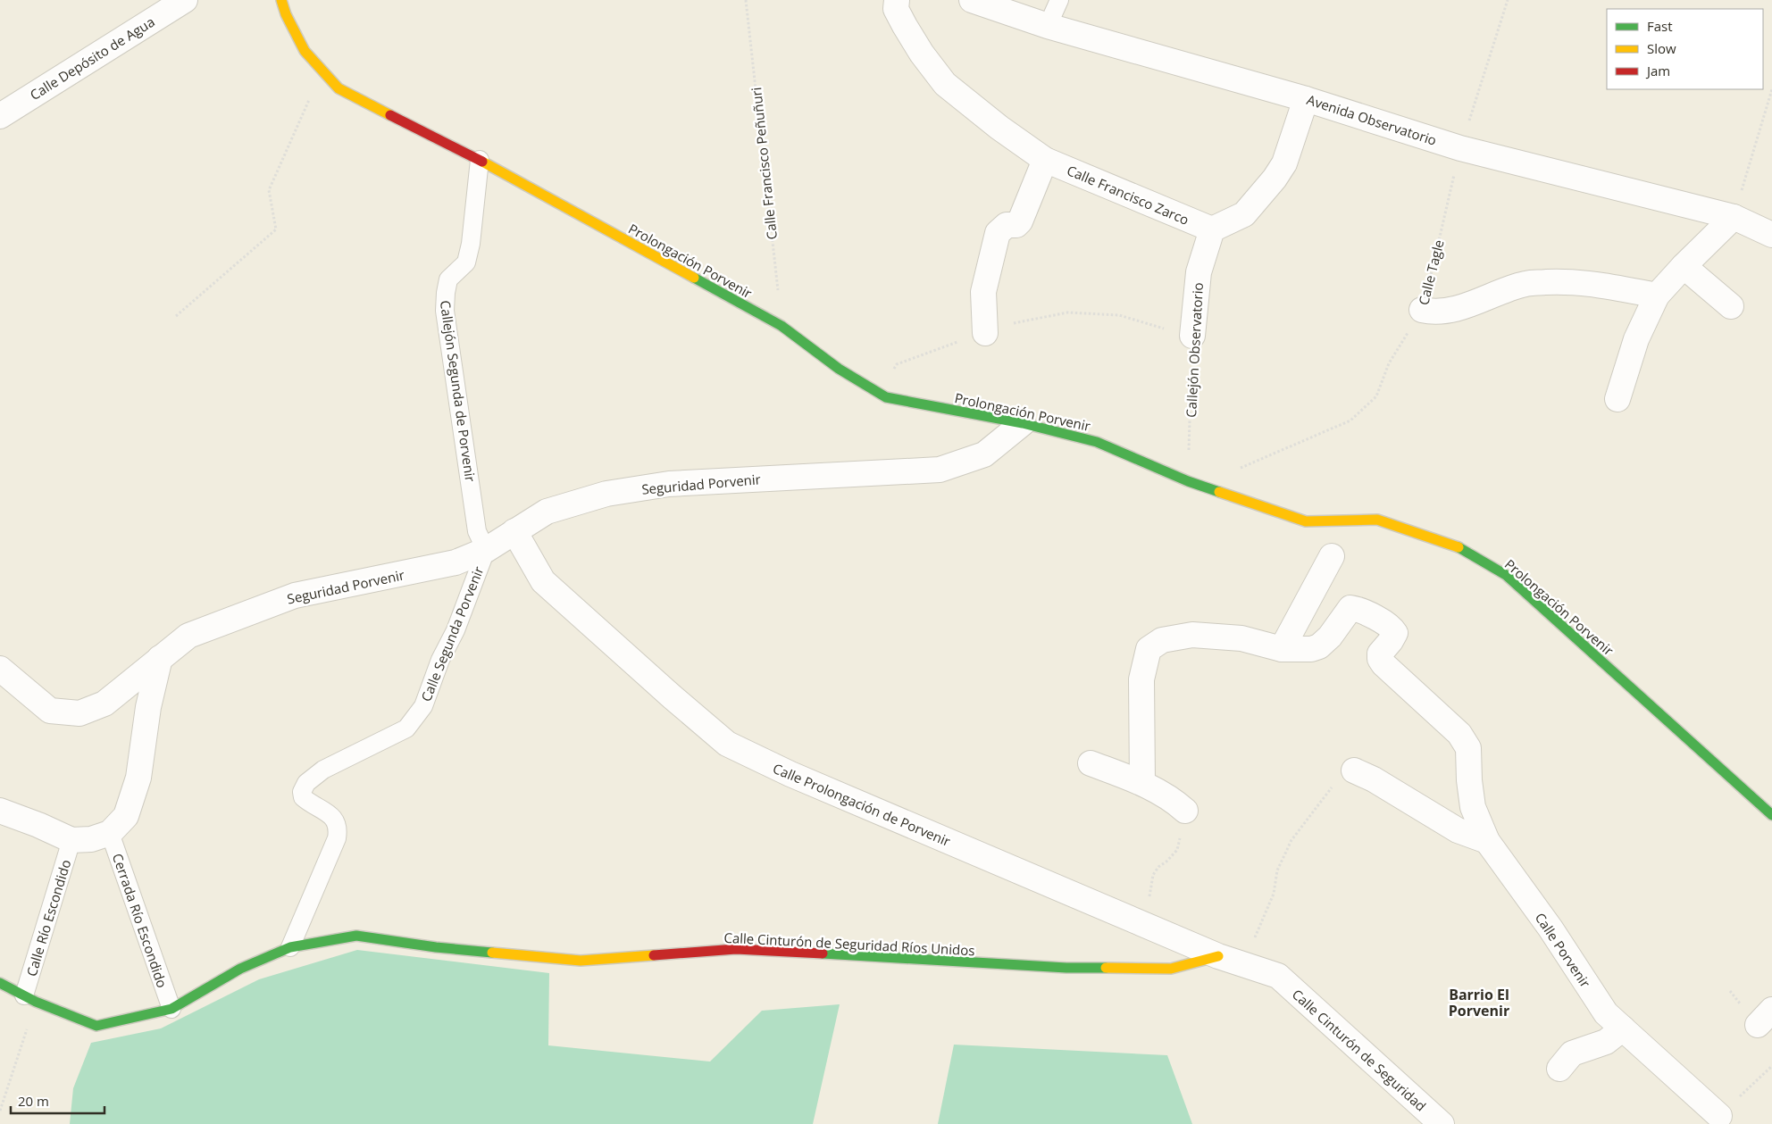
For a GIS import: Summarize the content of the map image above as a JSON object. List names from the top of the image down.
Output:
{
  "streets": {
    "street": [
      "Calle Depósito de Agua",
      "Avenida Observatorio",
      "Calle Francisco Zarco",
      "Prolongación Porvenir",
      "Callejón Observatorio",
      "Seguridad Porvenir",
      "Calle Prolongación de Porvenir",
      "Calle Cinturón de Seguridad Ríos Unidos",
      "Calle Porvenir",
      "Calle Cinturón de Seguridad"
    ],
    "lane": [
      "Callejón Segunda de Porvenir",
      "Calle Segunda Porvenir",
      "Calle Río Escondido",
      "Cerrada Río Escondido"
    ],
    "path": ["Calle Francisco Peñuñuri", "Calle Tagle"]
  },
  "crossings": [
    ["Avenida Observatorio", "Calle Tagle"],
    ["Calle Francisco Peñuñuri", "Prolongación Porvenir"],
    ["Calle Francisco Zarco", "Callejón Observatorio"],
    ["Prolongación Porvenir", "Callejón Observatorio"],
    ["Prolongación Porvenir", "Callejón Segunda de Porvenir"],
    ["Prolongación Porvenir", "Seguridad Porvenir"],
    ["Callejón Segunda de Porvenir", "Seguridad Porvenir"],
    ["Callejón Segunda de Porvenir", "Calle Segunda Porvenir"],
    ["Seguridad Porvenir", "Calle Segunda Porvenir"],
    ["Seguridad Porvenir", "Calle Prolongación de Porvenir"],
    ["Calle Segunda Porvenir", "Calle Cinturón de Seguridad Ríos Unidos"],
    ["Calle Prolongación de Porvenir", "Calle Cinturón de Seguridad Ríos Unidos"],
    ["Calle Prolongación de Porvenir", "Calle Cinturón de Seguridad"],
    ["Calle Río Escondido", "Calle Cinturón de Seguridad Ríos Unidos"],
    ["Cerrada Río Escondido", "Calle Cinturón de Seguridad Ríos Unidos"]
  ],
  "districts": ["Barrio El Porvenir"],
  "legend": ["Fast", "Slow", "Jam"],
  "scale_bar": "20 m"
}
